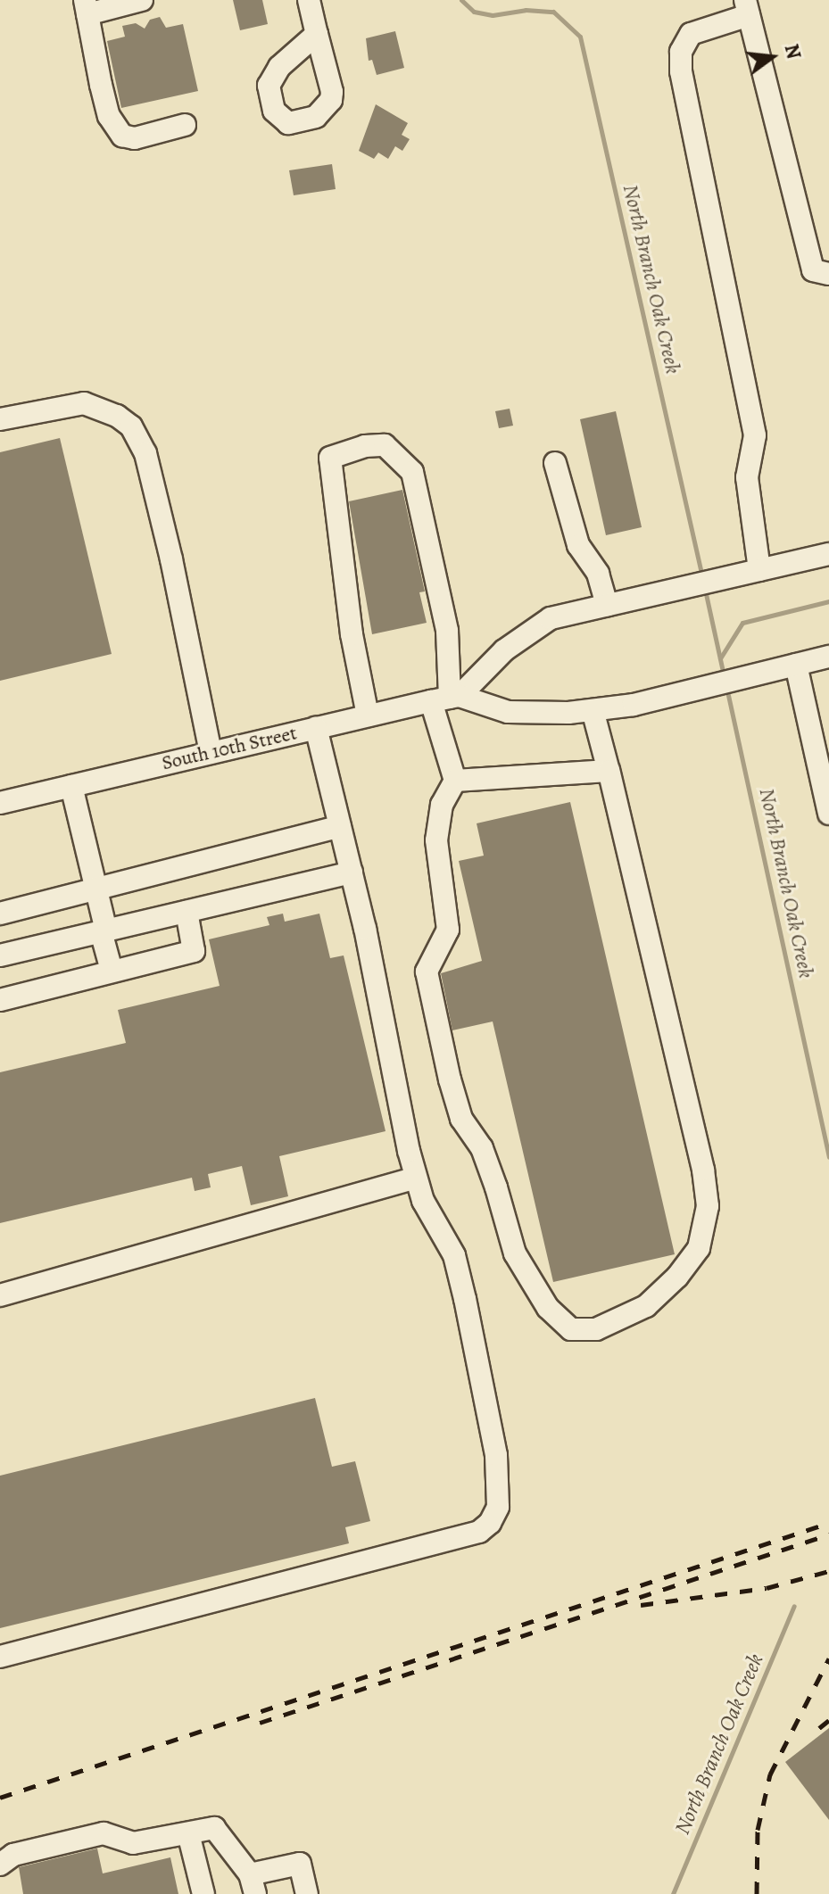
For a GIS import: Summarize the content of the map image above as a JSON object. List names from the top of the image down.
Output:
{
  "streets": {
    "street": ["South 10th Street"]
  },
  "water": ["North Branch Oak Creek"],
  "north": "right"
}
